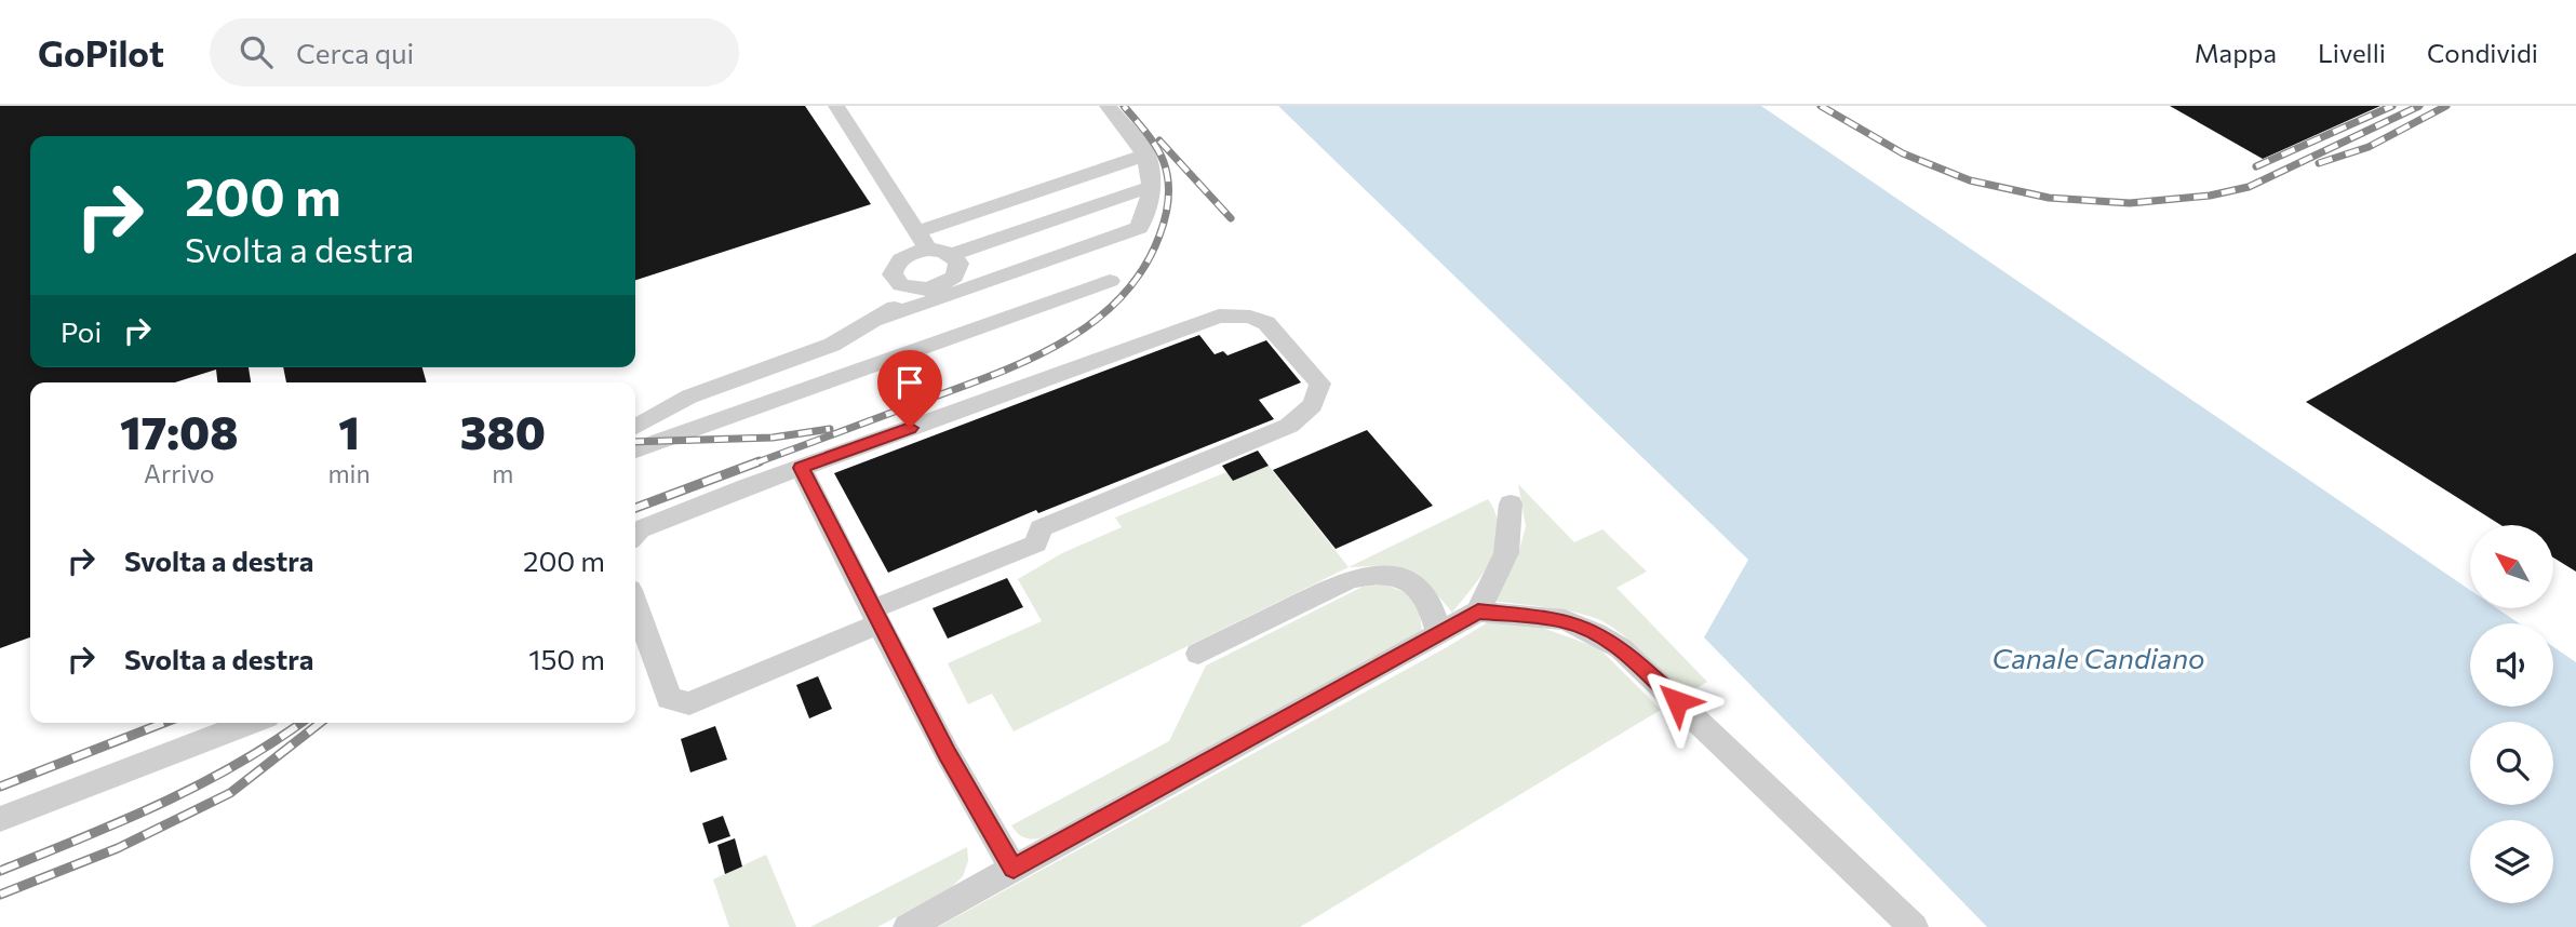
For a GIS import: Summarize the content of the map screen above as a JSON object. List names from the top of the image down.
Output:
{
  "water": ["Canale Candiano"],
  "north": "top left",
  "page": {
    "header": "GoPilot",
    "search": "Cerca qui",
    "nav": ["Mappa", "Livelli", "Condividi"],
    "turn": ["200 m", "Svolta a destra"],
    "then": "Poi",
    "eta": [
      "17:08",
      "Arrivo",
      "1",
      "min",
      "380",
      "m"
    ],
    "list": [
      {
        "name": "Svolta a destra",
        "value": "200 m"
      },
      {
        "name": "Svolta a destra",
        "value": "150 m"
      }
    ]
  }
}
